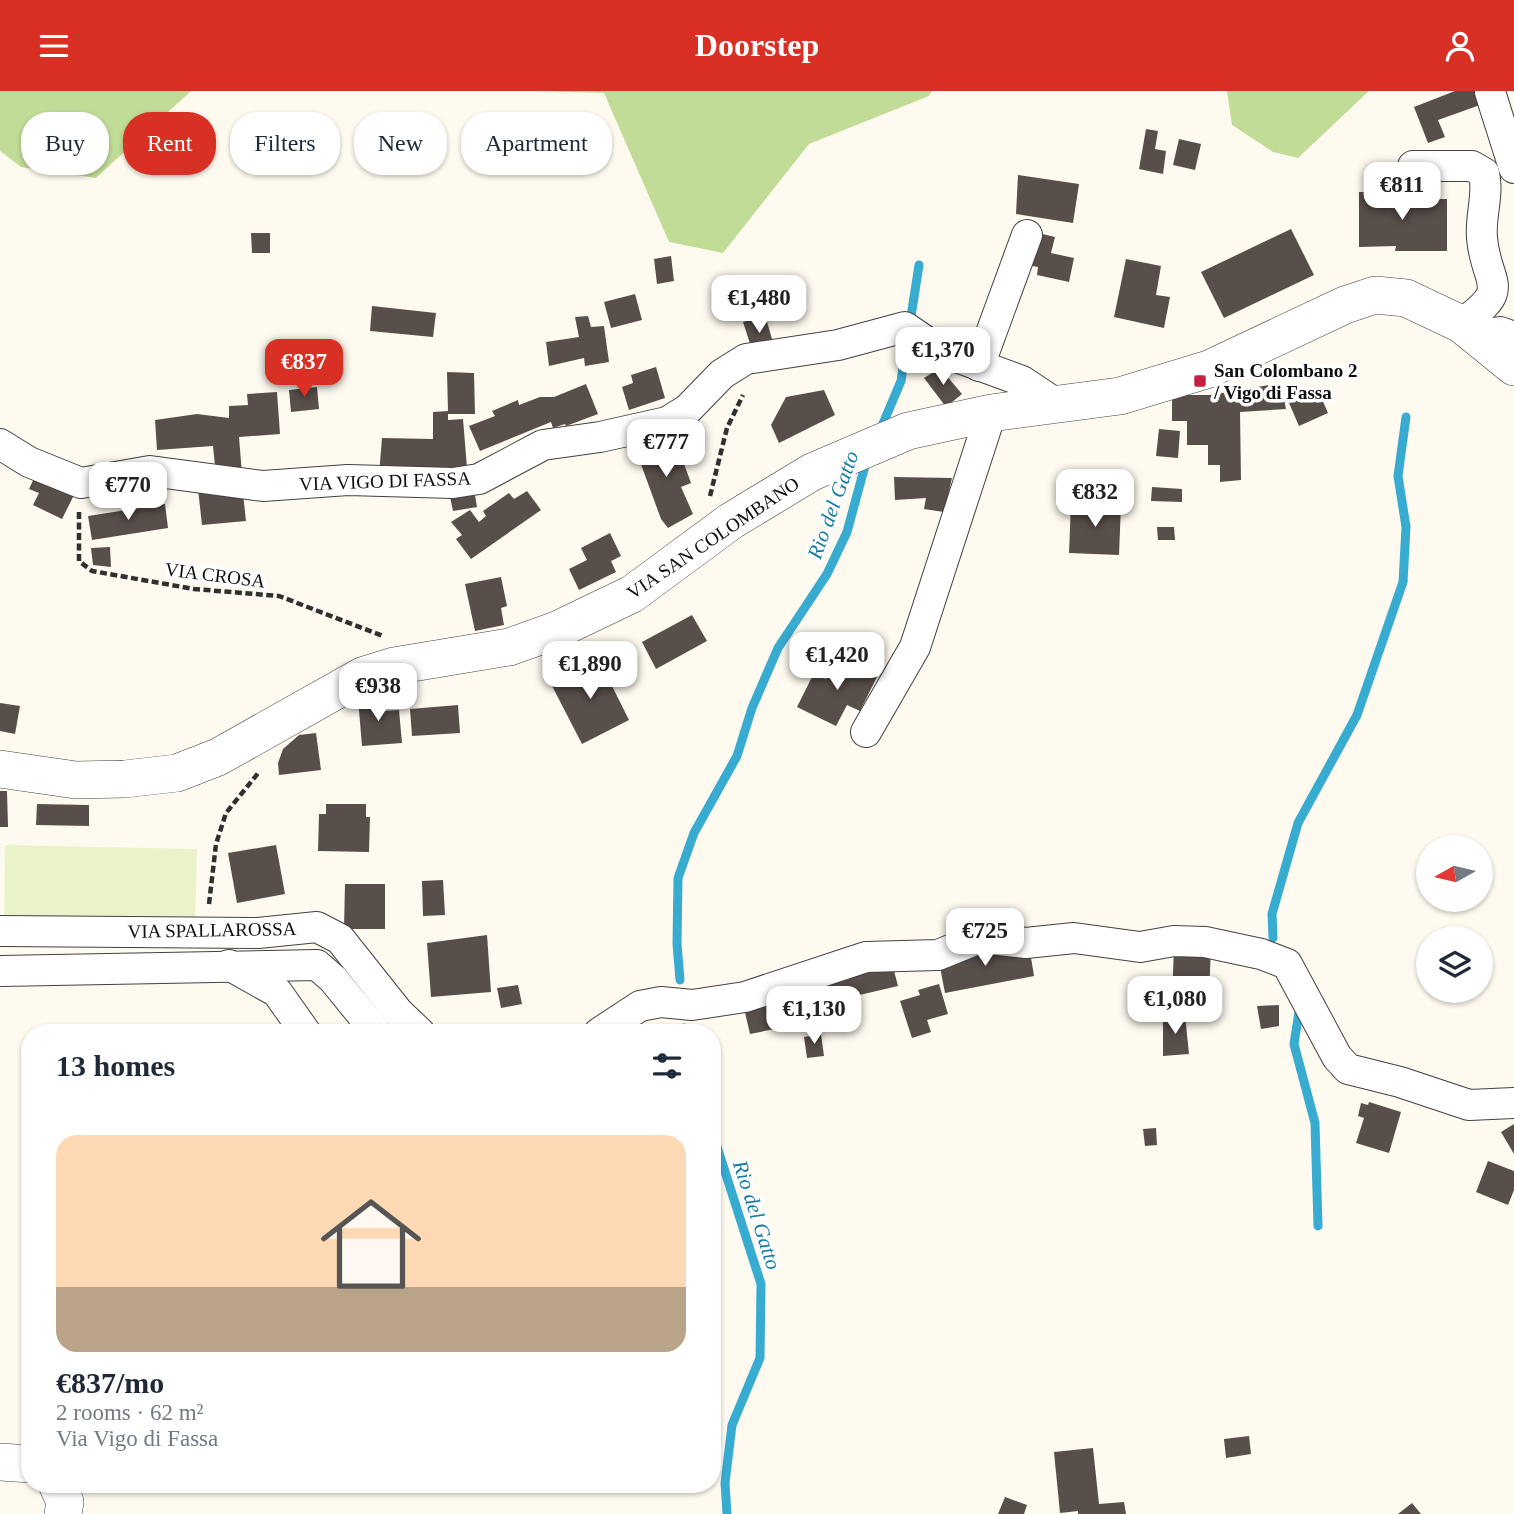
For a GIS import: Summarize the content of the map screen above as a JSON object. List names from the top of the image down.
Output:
{
  "streets": {
    "street": ["VIA VIGO DI FASSA", "VIA SAN COLOMBANO", "VIA SPALLAROSSA"],
    "path": ["VIA CROSA"]
  },
  "crossings": [
    ["VIA VIGO DI FASSA", "VIA SAN COLOMBANO"],
    ["VIA VIGO DI FASSA", "VIA CROSA"]
  ],
  "water": ["Rio del Gatto"],
  "places": {
    "transit": ["San Colombano 2 / Vigo di Fassa"]
  },
  "north": "left",
  "page": {
    "header": "Doorstep",
    "chip": [
      "Buy",
      "Rent",
      "Filters",
      "New",
      "Apartment"
    ],
    "price": [
      "€811",
      "€1,480",
      "€1,370",
      "€837",
      "€777",
      "€770",
      "€832",
      "€1,420",
      "€1,890",
      "€938",
      "€725",
      "€1,080",
      "€1,130"
    ],
    "heading": "13 homes",
    "list": [
      {
        "name": "€837/mo",
        "note": "2 rooms · 62 m² · Via Vigo di Fassa"
      }
    ]
  }
}
